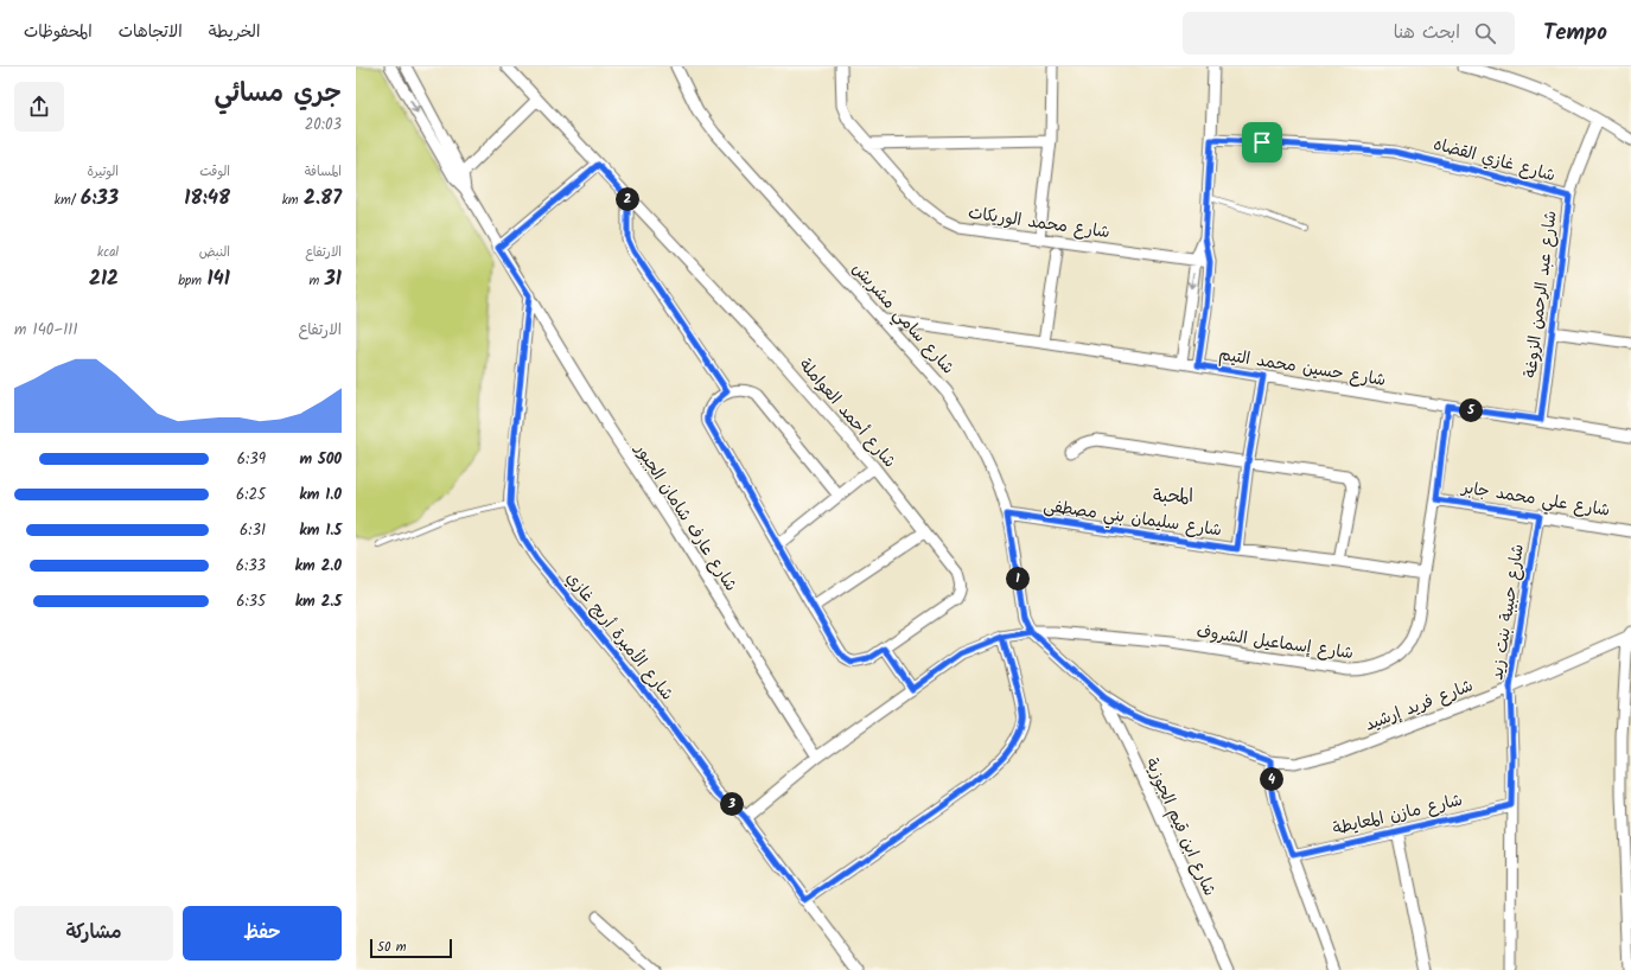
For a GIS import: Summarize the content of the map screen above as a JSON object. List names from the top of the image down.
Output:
{
  "streets": {
    "street": [
      "شارع غازي القضاه",
      "شارع محمد الوريكات",
      "شارع عبد الرحمن الزوغة",
      "شارع سامي مشربش",
      "شارع حسين محمد التيم",
      "شارع أحمد العواملة",
      "شارع علي محمد جابر",
      "شارع عارف شامان الجبور",
      "شارع سليمان بني مصطفى",
      "شارع حبيبة بنت زيد",
      "شارع الأميرة أريج غازي",
      "شارع إسماعيل الشروف",
      "شارع فريد إرشيد",
      "شارع مازن المعايطة",
      "شارع ابن قيم الجوزية"
    ]
  },
  "crossings": [
    ["شارع غازي القضاه", "شارع عبد الرحمن الزوغة"],
    ["شارع عبد الرحمن الزوغة", "شارع حسين محمد التيم"],
    ["شارع سامي مشربش", "شارع حسين محمد التيم"],
    ["شارع سامي مشربش", "شارع سليمان بني مصطفى"],
    ["شارع سامي مشربش", "شارع إسماعيل الشروف"],
    ["شارع حسين محمد التيم", "شارع إسماعيل الشروف"],
    ["شارع علي محمد جابر", "شارع حبيبة بنت زيد"],
    ["شارع علي محمد جابر", "شارع إسماعيل الشروف"],
    ["شارع عارف شامان الجبور", "شارع الأميرة أريج غازي"],
    ["شارع سليمان بني مصطفى", "شارع إسماعيل الشروف"],
    ["شارع حبيبة بنت زيد", "شارع فريد إرشيد"],
    ["شارع حبيبة بنت زيد", "شارع مازن المعايطة"],
    ["شارع فريد إرشيد", "شارع ابن قيم الجوزية"]
  ],
  "districts": ["المحبة"],
  "scale_bar": "50 m",
  "page": {
    "header": "Tempo",
    "search": "ابحث هنا",
    "nav": ["الخريطة", "الاتجاهات", "المحفوظات"],
    "heading": ["جري مسائي", "20:03"],
    "stats": [
      ["المسافة", "2.87 km"],
      ["الوقت", "18:48"],
      ["الوتيرة", "6:33 /km"],
      ["الارتفاع", "31 m"],
      ["النبض", "141 bpm"],
      ["kcal", "212"]
    ],
    "pins": [
      "2",
      "5",
      "1",
      "4",
      "3"
    ],
    "chart": ["الارتفاع", "111–140 m"],
    "list": [
      {
        "name": "500 m",
        "note": "6:39"
      },
      {
        "name": "1.0 km",
        "note": "6:25"
      },
      {
        "name": "1.5 km",
        "note": "6:31"
      },
      {
        "name": "2.0 km",
        "note": "6:33"
      },
      {
        "name": "2.5 km",
        "note": "6:35"
      }
    ],
    "buttons": ["حفظ", "مشاركة"],
    "scale": "50 m"
  }
}
